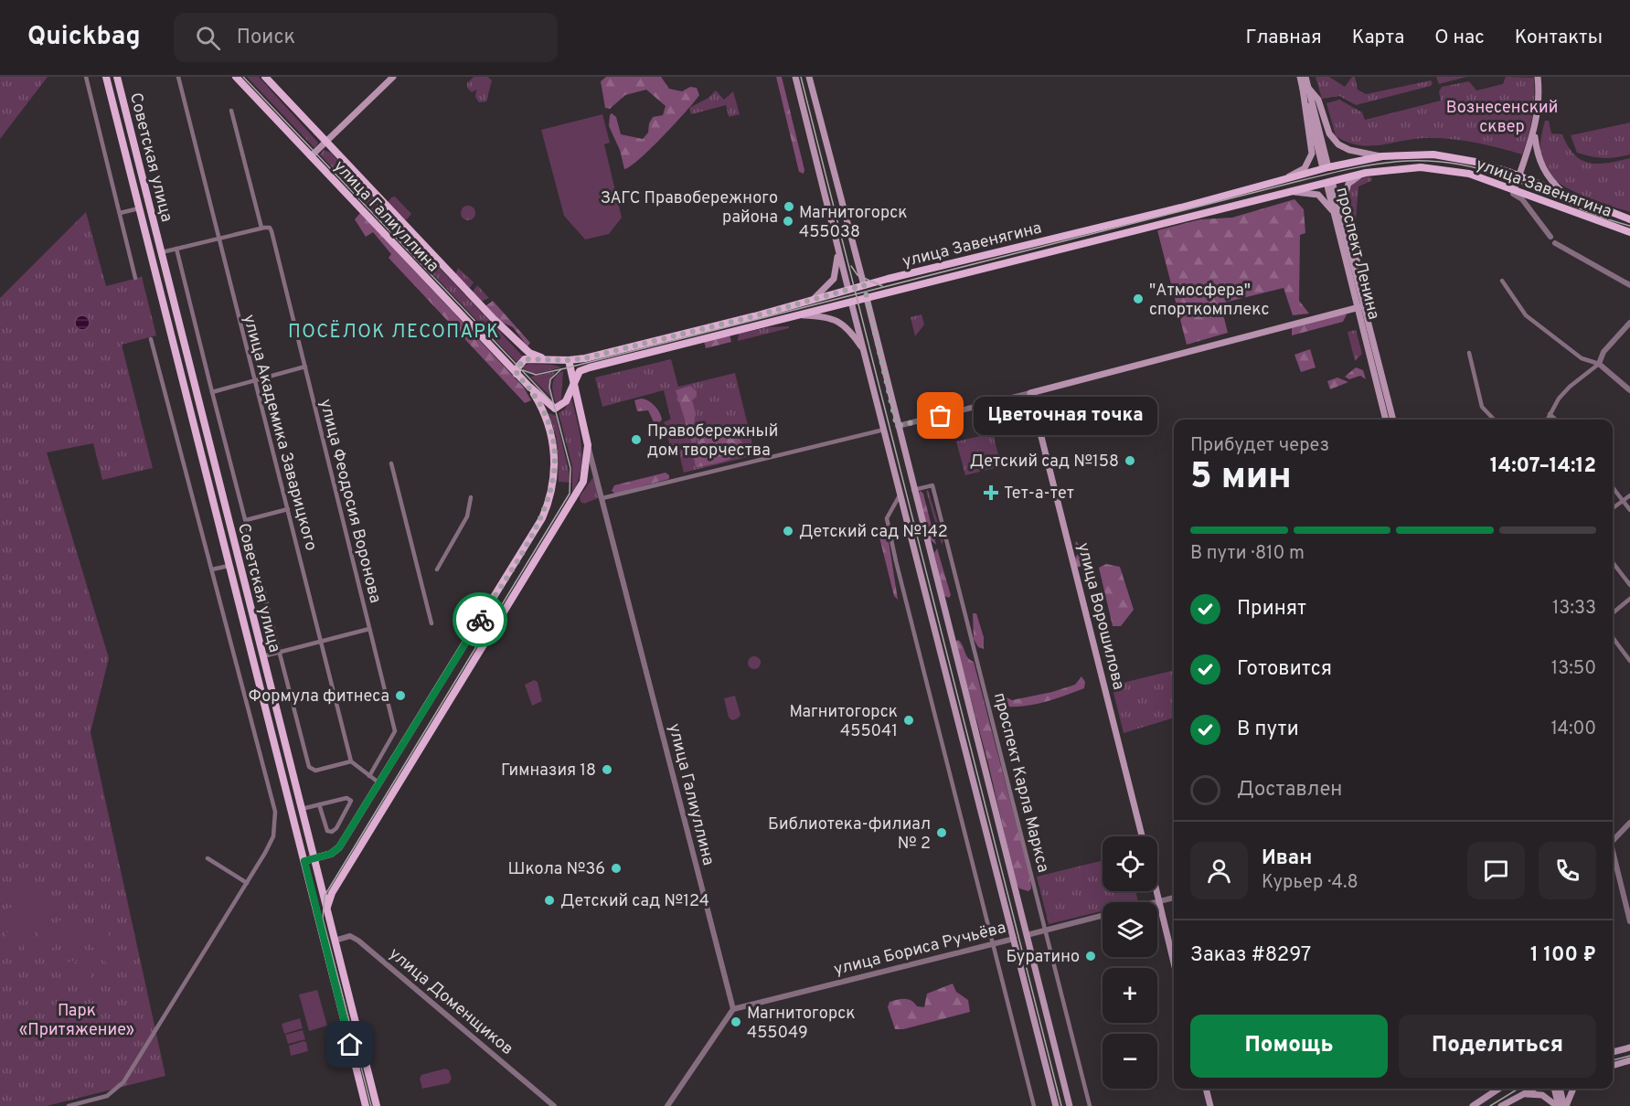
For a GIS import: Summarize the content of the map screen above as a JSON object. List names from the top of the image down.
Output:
{
  "streets": {
    "main road": [
      "Советская улица",
      "улица Завенягина",
      "улица Галиуллина",
      "проспект Ленина",
      "улица Ворошилова",
      "проспект Карла Маркса",
      "улица Бориса Ручьёва",
      "улица Доменщиков"
    ],
    "street": ["улица Академика Заварицкого", "улица Феодосия Воронова"]
  },
  "crossings": [
    ["Советская улица", "улица Доменщиков"],
    ["улица Завенягина", "улица Галиуллина"],
    ["улица Завенягина", "проспект Ленина"],
    ["улица Завенягина", "проспект Карла Маркса"],
    ["улица Галиуллина", "улица Бориса Ручьёва"],
    ["проспект Карла Маркса", "улица Бориса Ручьёва"]
  ],
  "districts": ["ПОСЁЛОК ЛЕСОПАРК"],
  "parks": ["Вознесенский cквер", "Парк «Притяжение»"],
  "places": {
    "other": [
      "ЗАГС Правобережного района",
      "Магнитогорск 455038",
      "\"Атмосфера\" спорткомплекс",
      "Цветочная точка",
      "Правобережный дом творчества",
      "Детский сад №158",
      "Детский сад №142",
      "Формула фитнеса",
      "Магнитогорск 455041",
      "Гимназия 18",
      "Библиотека-филиал № 2",
      "Школа №36",
      "Детский сад №124",
      "Буратино",
      "Магнитогорск 455049"
    ],
    "health": ["Тет-а-тет"]
  },
  "page": {
    "header": "Quickbag",
    "search": "Поиск",
    "nav": [
      "Главная",
      "Карта",
      "О нас",
      "Контакты"
    ],
    "bubble": "Цветочная точка",
    "heading": ["5 мин", "Прибудет через", "14:07–14:12"],
    "panel": [
      "Иван",
      "Курьер · 4.8",
      "Заказ #8297",
      "1 100 ₽"
    ],
    "bar": "В пути · 810 m",
    "list": [
      ["Принят", "13:33"],
      ["Готовится", "13:50"],
      ["В пути", "14:00"],
      "Доставлен"
    ],
    "map_buttons": ["+", "−"],
    "buttons": ["Помощь", "Поделиться"]
  }
}
